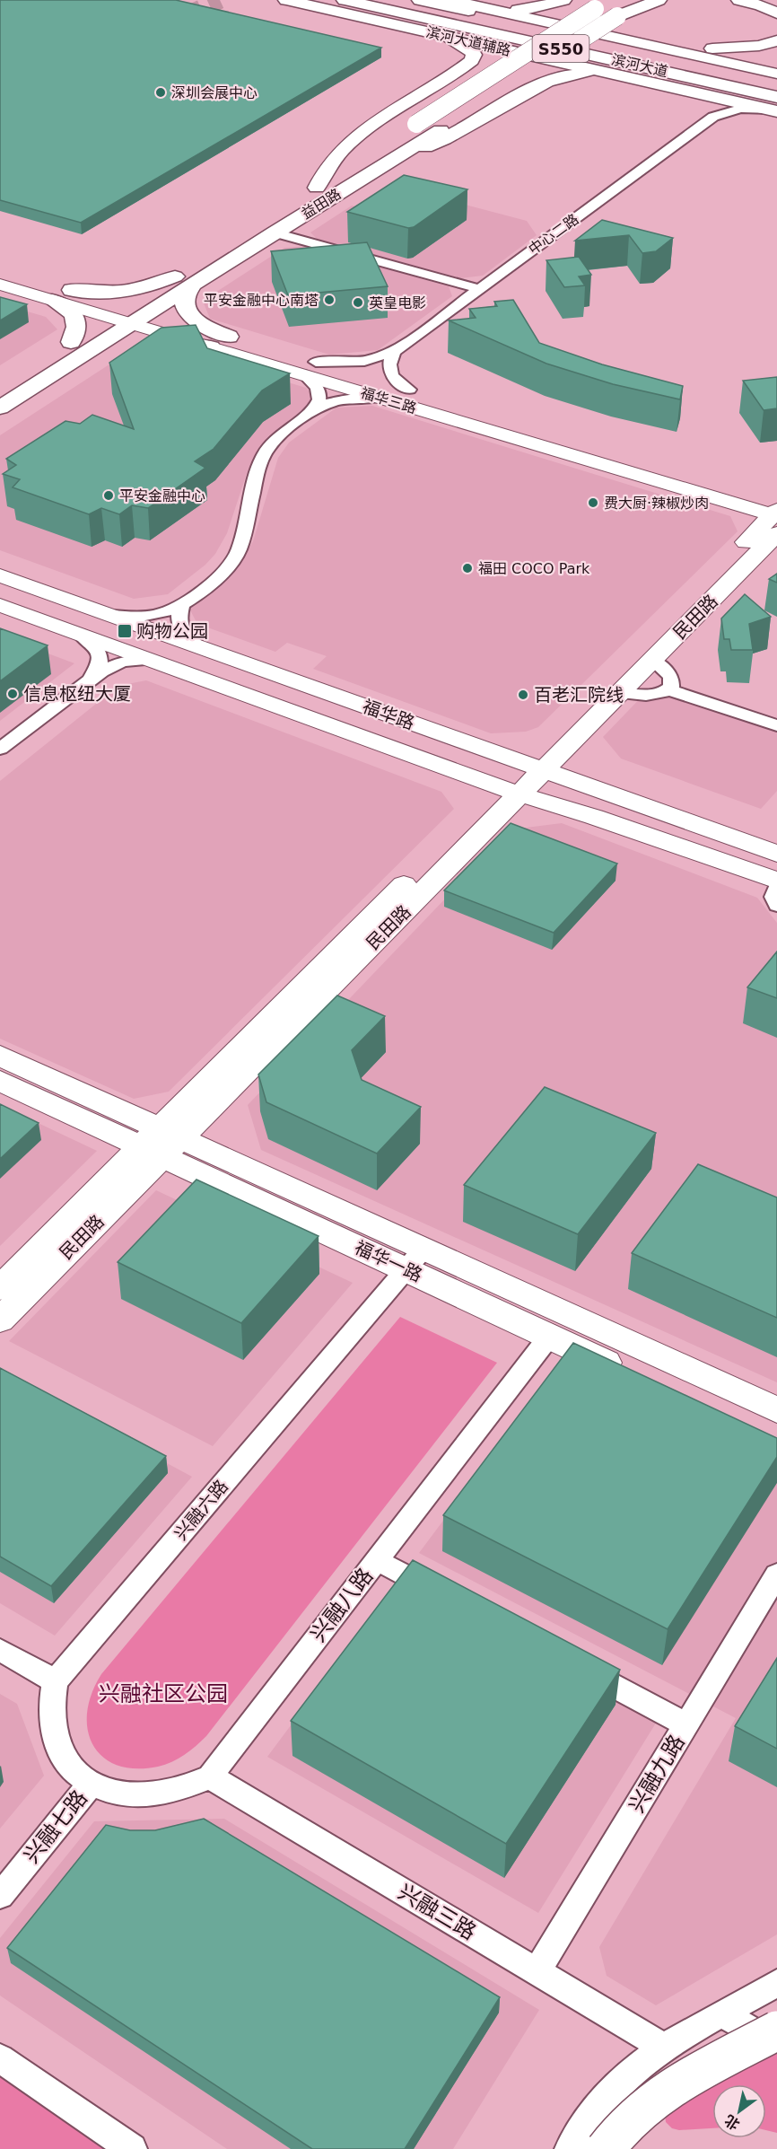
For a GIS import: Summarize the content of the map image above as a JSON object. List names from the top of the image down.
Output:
{
  "streets": {
    "main road": [
      "滨河大道辅路",
      "S550",
      "滨河大道",
      "益田路"
    ],
    "street": [
      "中心二路",
      "福华三路",
      "民田路",
      "福华路",
      "福华一路",
      "兴融六路",
      "兴融八路",
      "兴融九路",
      "兴融七路",
      "兴融三路"
    ]
  },
  "crossings": [
    ["滨河大道辅路", "中心二路"],
    ["益田路", "福华三路"],
    ["中心二路", "福华三路"],
    ["福华三路", "民田路"],
    ["民田路", "福华路"],
    ["民田路", "福华一路"],
    ["福华一路", "兴融六路"],
    ["福华一路", "兴融八路"],
    ["兴融八路", "兴融七路"],
    ["兴融八路", "兴融三路"],
    ["兴融九路", "兴融三路"]
  ],
  "parks": ["兴融社区公园"],
  "places": {
    "other": [
      "深圳会展中心",
      "平安金融中心南塔",
      "英皇电影",
      "平安金融中心",
      "费大厨·辣椒炒肉",
      "福田 COCO Park",
      "信息枢纽大厦",
      "百老汇院线"
    ],
    "transit": ["购物公园"]
  },
  "north": "bottom left"
}
